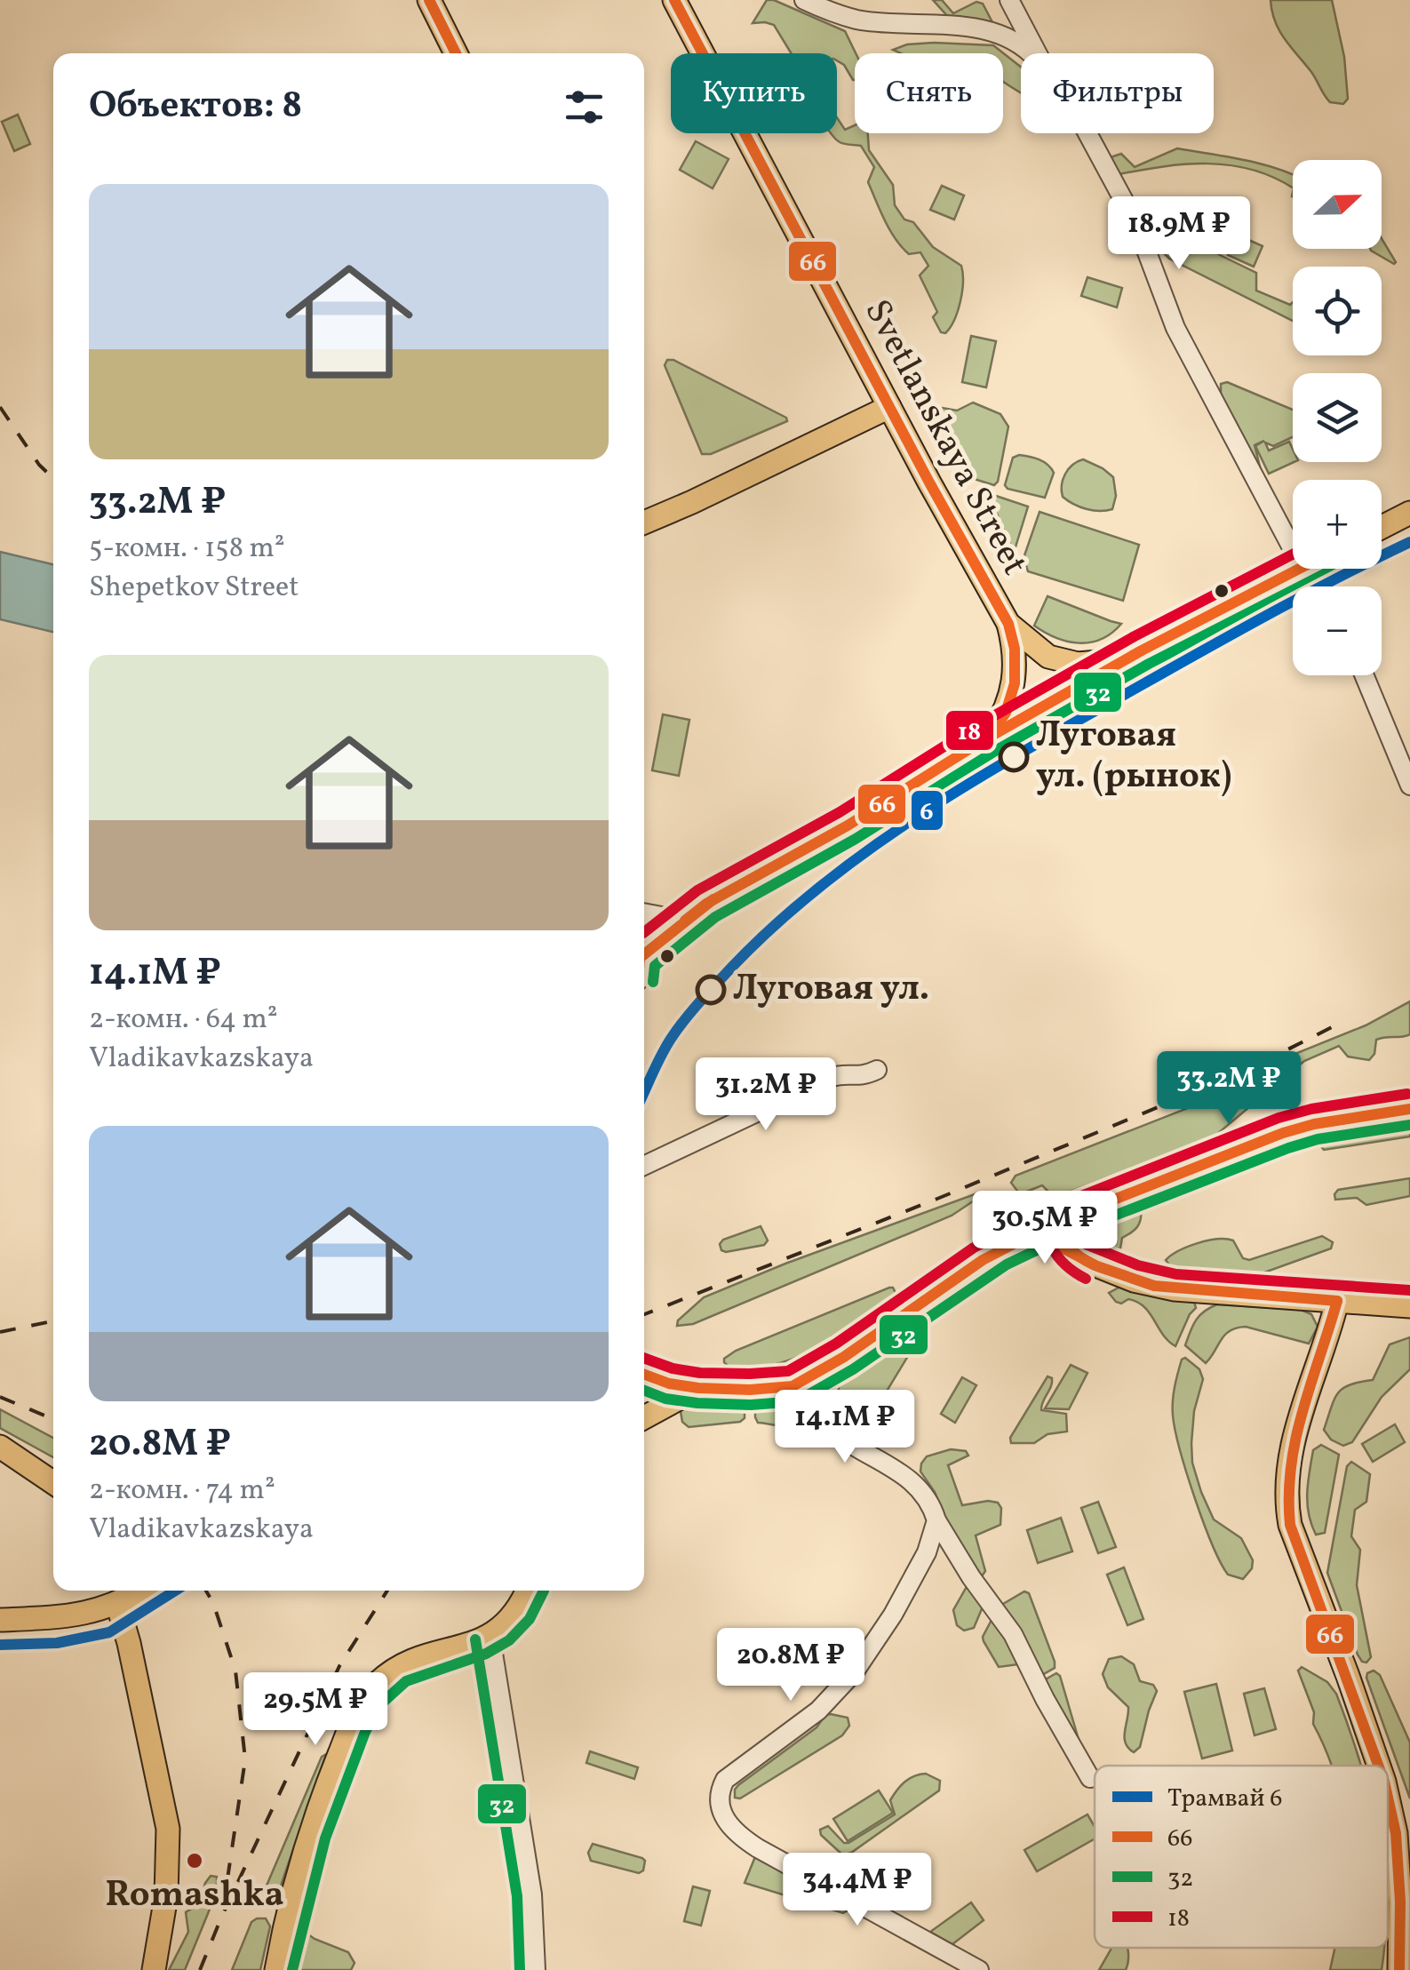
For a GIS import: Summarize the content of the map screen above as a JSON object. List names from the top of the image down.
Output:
{
  "streets": {
    "main road": ["Svetlanskaya Street"]
  },
  "places": ["Луговая ул. (рынок)", "Луговая ул.", "Romashka"],
  "lines": [
    "transit line 66",
    "tram line 6",
    "transit line 18",
    "transit line 32"
  ],
  "legend": [
    "Трамвай 6",
    "66",
    "32",
    "18"
  ],
  "north": "right",
  "page": {
    "chip": ["Купить", "Снять", "Фильтры"],
    "heading": "Объектов: 8",
    "map_buttons": ["+", "−"],
    "list": [
      {
        "name": "33.2M ₽",
        "note": "5-комн. · 158 m² · Shepetkov Street"
      },
      {
        "name": "14.1M ₽",
        "note": "2-комн. · 64 m² · Vladikavkazskaya"
      },
      {
        "name": "20.8M ₽",
        "note": "2-комн. · 74 m² · Vladikavkazskaya"
      }
    ],
    "price": [
      "18.9M ₽",
      "33.2M ₽",
      "31.2M ₽",
      "30.5M ₽",
      "14.1M ₽",
      "20.8M ₽",
      "29.5M ₽",
      "34.4M ₽"
    ]
  }
}
